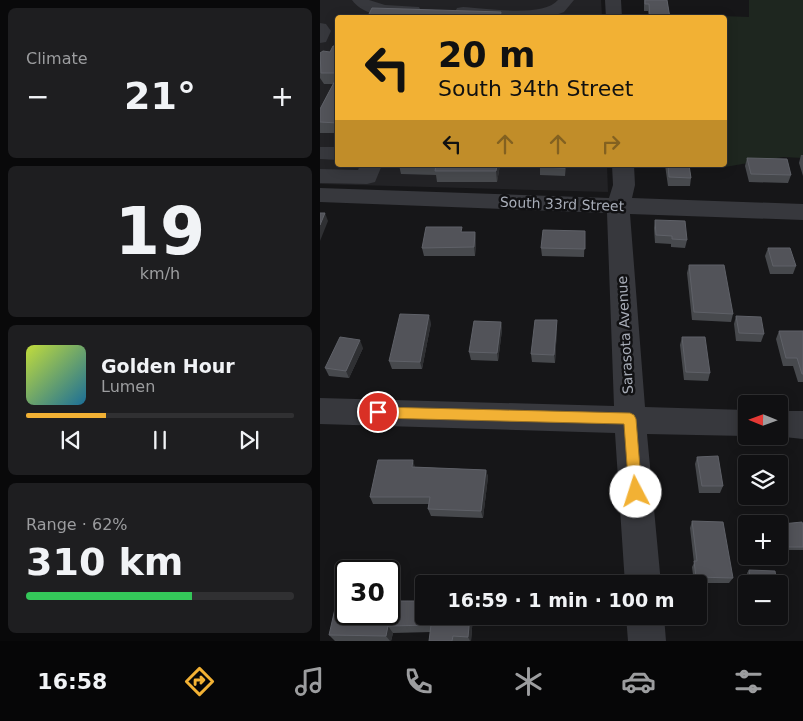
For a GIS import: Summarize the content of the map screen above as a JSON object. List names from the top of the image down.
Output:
{
  "streets": {
    "street": ["South 33rd Street", "Sarasota Avenue"]
  },
  "crossings": [
    ["South 33rd Street", "Sarasota Avenue"]
  ],
  "north": "left",
  "page": {
    "tile": [
      "Climate",
      ["19", "km/h"],
      ["Range · 62%", "310 km"]
    ],
    "turn": ["20 m", "South 34th Street"],
    "heat": ["−", "21°", "+"],
    "song": ["Golden Hour", "Lumen"],
    "map_buttons": ["+", "−"],
    "limit": "30",
    "trip": "16:59 · 1 min · 100 m",
    "tabs": "16:58"
  }
}
